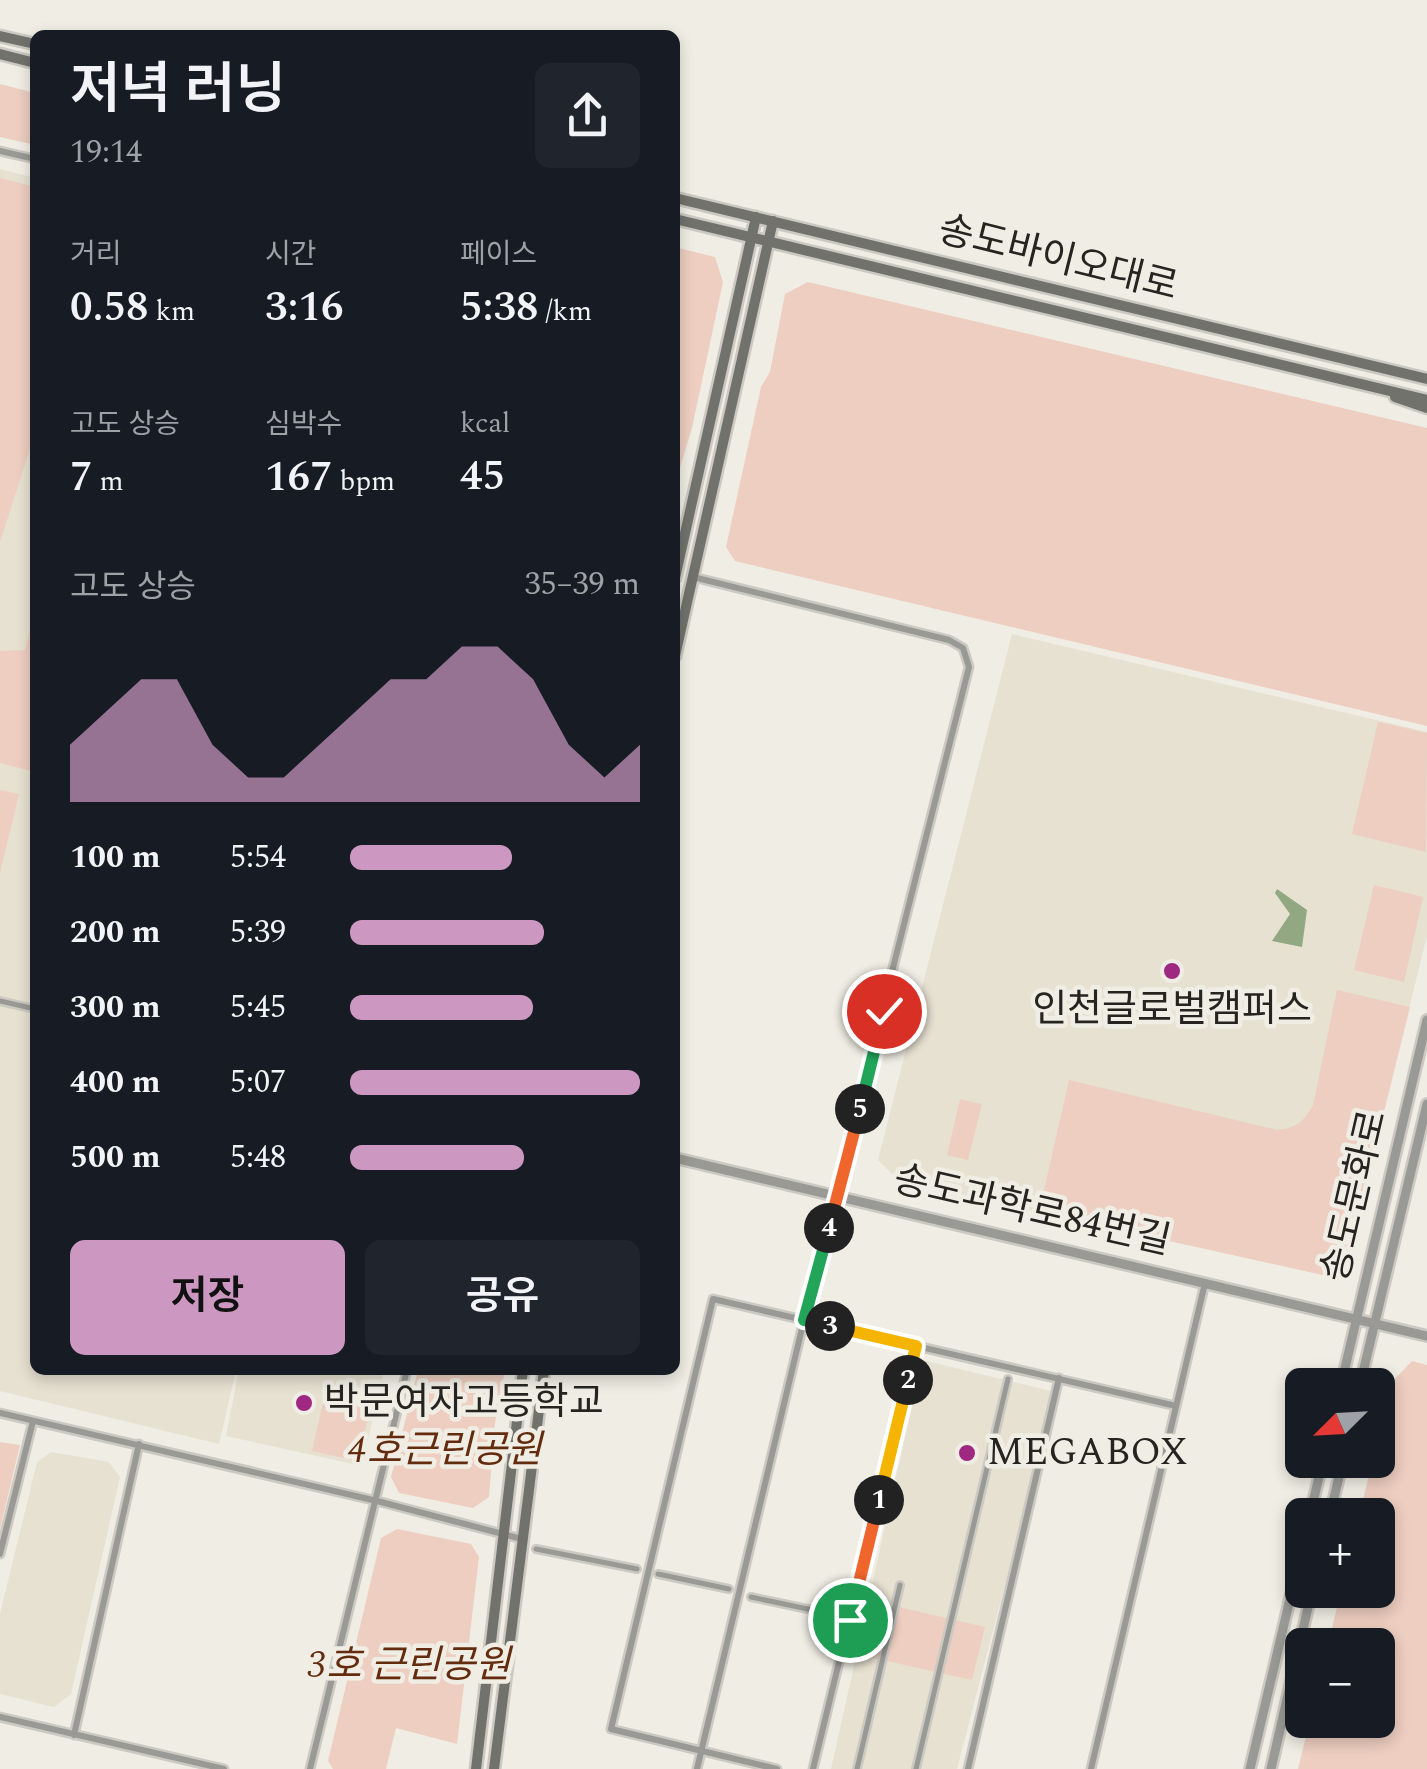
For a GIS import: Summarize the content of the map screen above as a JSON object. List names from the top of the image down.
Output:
{
  "streets": {
    "main road": ["송도바이오대로"],
    "street": ["송도문화로", "송도과학로84번길"]
  },
  "crossings": [
    ["송도문화로", "송도과학로84번길"]
  ],
  "parks": ["4호근린공원", "3호 근린공원"],
  "places": ["인천글로벌캠퍼스", "박문여자고등학교", "MEGABOX"],
  "north": "bottom left",
  "page": {
    "heading": ["저녁 러닝", "19:14"],
    "stats": [
      ["거리", "0.58 km"],
      ["시간", "3:16"],
      ["페이스", "5:38 /km"],
      ["고도 상승", "7 m"],
      ["심박수", "167 bpm"],
      ["kcal", "45"]
    ],
    "chart": ["고도 상승", "35–39 m"],
    "list": [
      {
        "name": "100 m",
        "note": "5:54"
      },
      {
        "name": "200 m",
        "note": "5:39"
      },
      {
        "name": "300 m",
        "note": "5:45"
      },
      {
        "name": "400 m",
        "note": "5:07"
      },
      {
        "name": "500 m",
        "note": "5:48"
      }
    ],
    "pins": [
      "5",
      "4",
      "3",
      "2",
      "1"
    ],
    "buttons": ["저장", "공유"],
    "map_buttons": ["+", "−"]
  }
}
